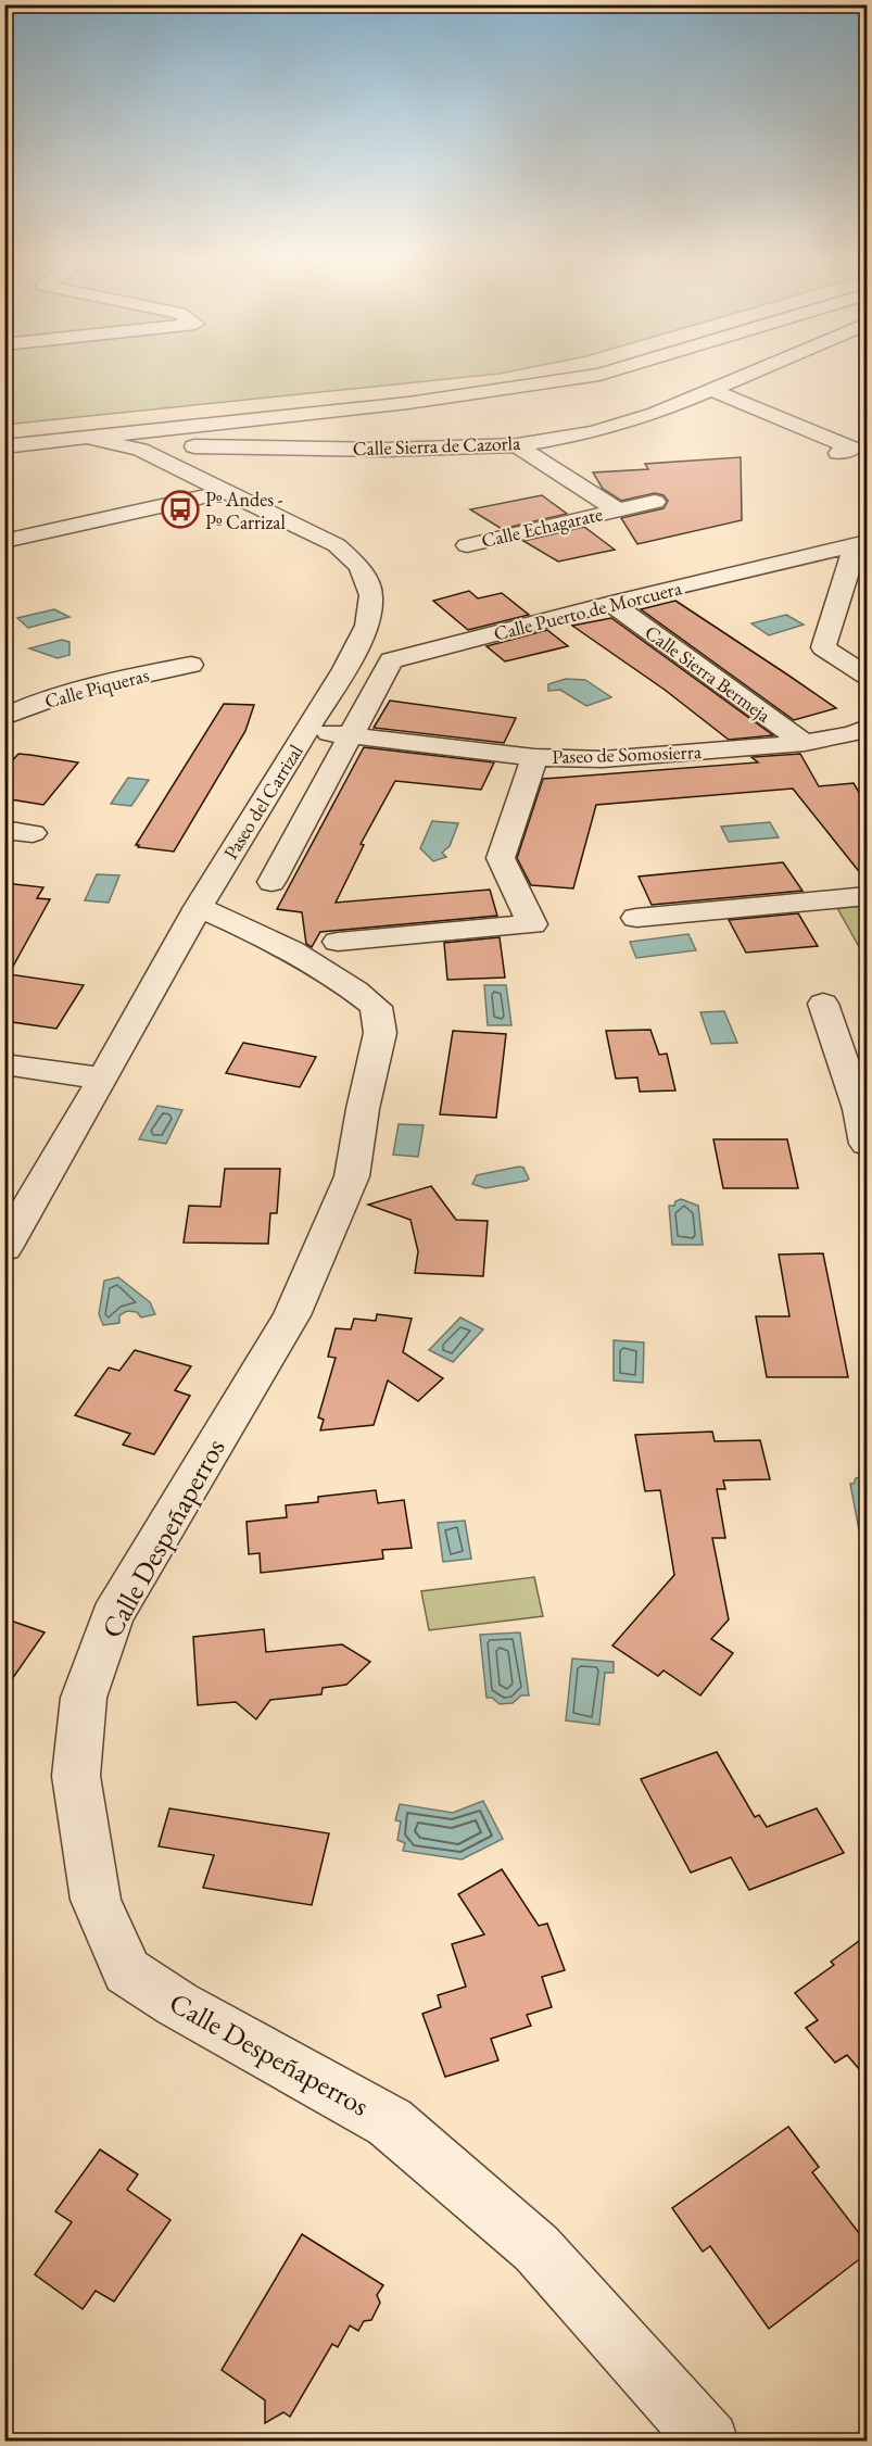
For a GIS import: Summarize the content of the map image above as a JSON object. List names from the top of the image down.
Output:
{
  "streets": {
    "street": [
      "Calle Sierra de Cazorla",
      "Calle Echagarate",
      "Calle Puerto de Morcuera",
      "Calle Sierra Bermeja",
      "Calle Piqueras",
      "Paseo de Somosierra",
      "Paseo del Carrizal",
      "Calle Despeñaperros"
    ]
  },
  "crossings": [
    ["Calle Sierra de Cazorla", "Calle Echagarate"],
    ["Calle Sierra de Cazorla", "Paseo del Carrizal"],
    ["Calle Puerto de Morcuera", "Calle Sierra Bermeja"],
    ["Calle Puerto de Morcuera", "Paseo de Somosierra"],
    ["Calle Sierra Bermeja", "Paseo de Somosierra"],
    ["Paseo de Somosierra", "Paseo del Carrizal"],
    ["Paseo del Carrizal", "Calle Despeñaperros"]
  ],
  "places": {
    "bus stop": ["Pº Andes - Pº Carrizal"]
  }
}
